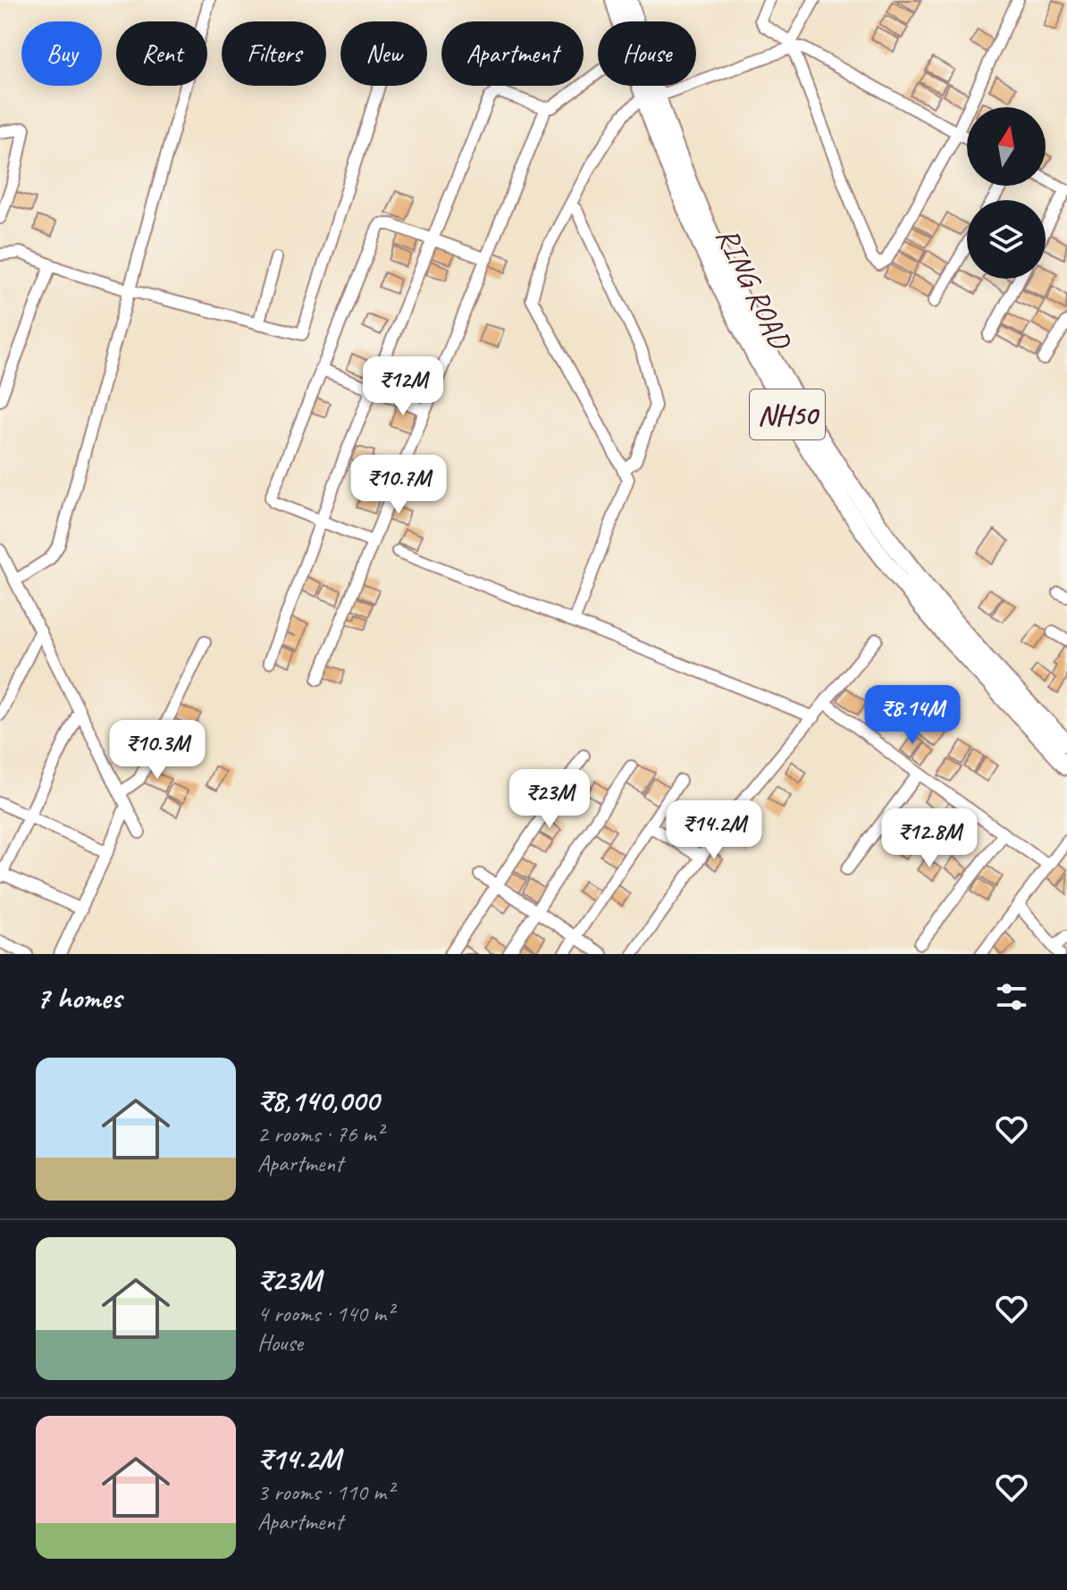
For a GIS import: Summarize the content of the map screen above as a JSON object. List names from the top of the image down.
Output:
{
  "streets": {
    "highway": ["RING ROAD", "NH50"]
  },
  "north": "top",
  "page": {
    "chip": [
      "Buy",
      "Rent",
      "Filters",
      "New",
      "Apartment",
      "House"
    ],
    "price": [
      "₹12M",
      "₹10.7M",
      "₹8.14M",
      "₹10.3M",
      "₹23M",
      "₹14.2M",
      "₹12.8M"
    ],
    "heading": "7 homes",
    "list": [
      {
        "name": "₹8,140,000",
        "note": "2 rooms · 76 m² · Apartment"
      },
      {
        "name": "₹23M",
        "note": "4 rooms · 140 m² · House"
      },
      {
        "name": "₹14.2M",
        "note": "3 rooms · 110 m² · Apartment"
      }
    ]
  }
}
